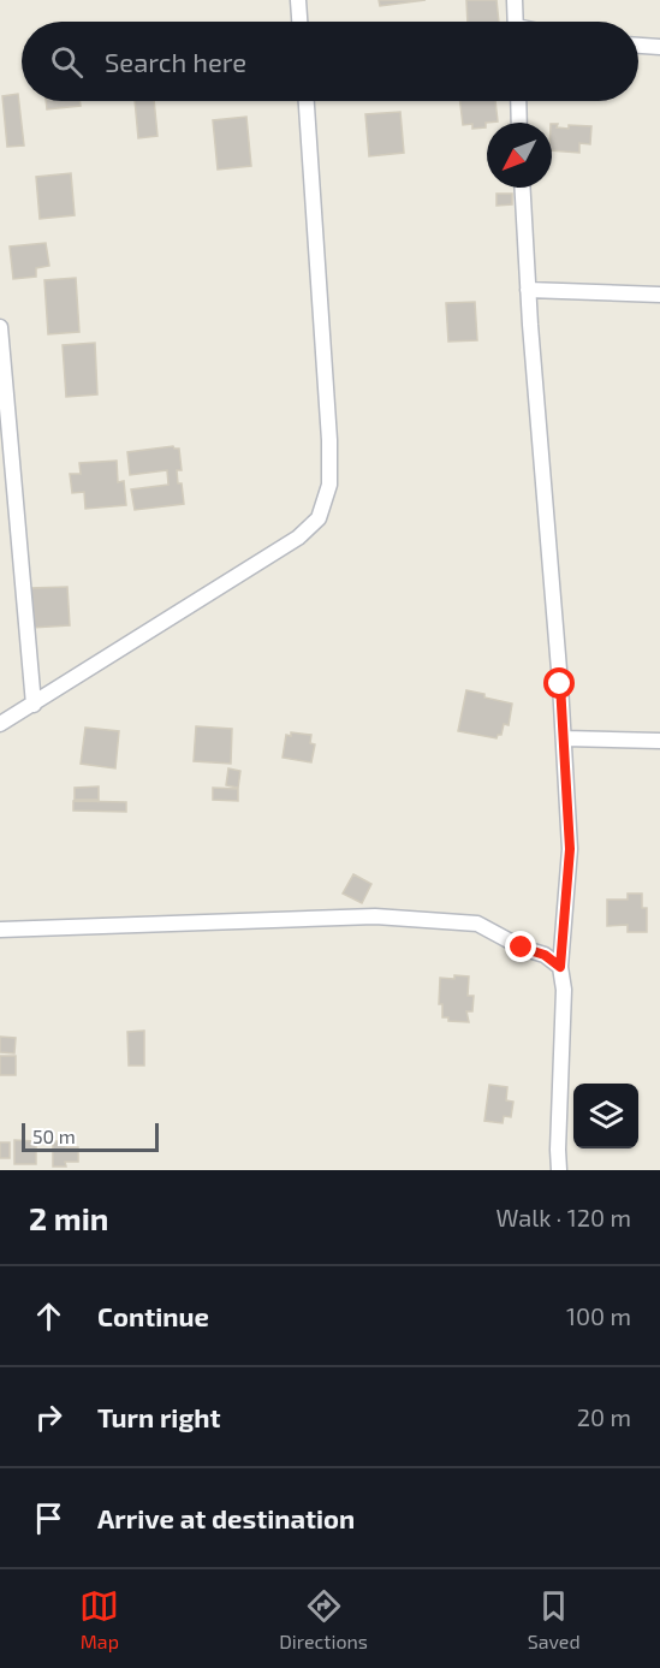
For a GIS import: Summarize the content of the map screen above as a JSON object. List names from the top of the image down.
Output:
{
  "scale_bar": "50 m",
  "north": "bottom left",
  "page": {
    "search": "Search here",
    "scale": "50 m",
    "heading": ["2 min", "Walk · 120 m"],
    "list": [
      ["Continue", "100 m"],
      ["Turn right", "20 m"],
      "Arrive at destination"
    ],
    "nav": ["Map", "Directions", "Saved"]
  }
}
